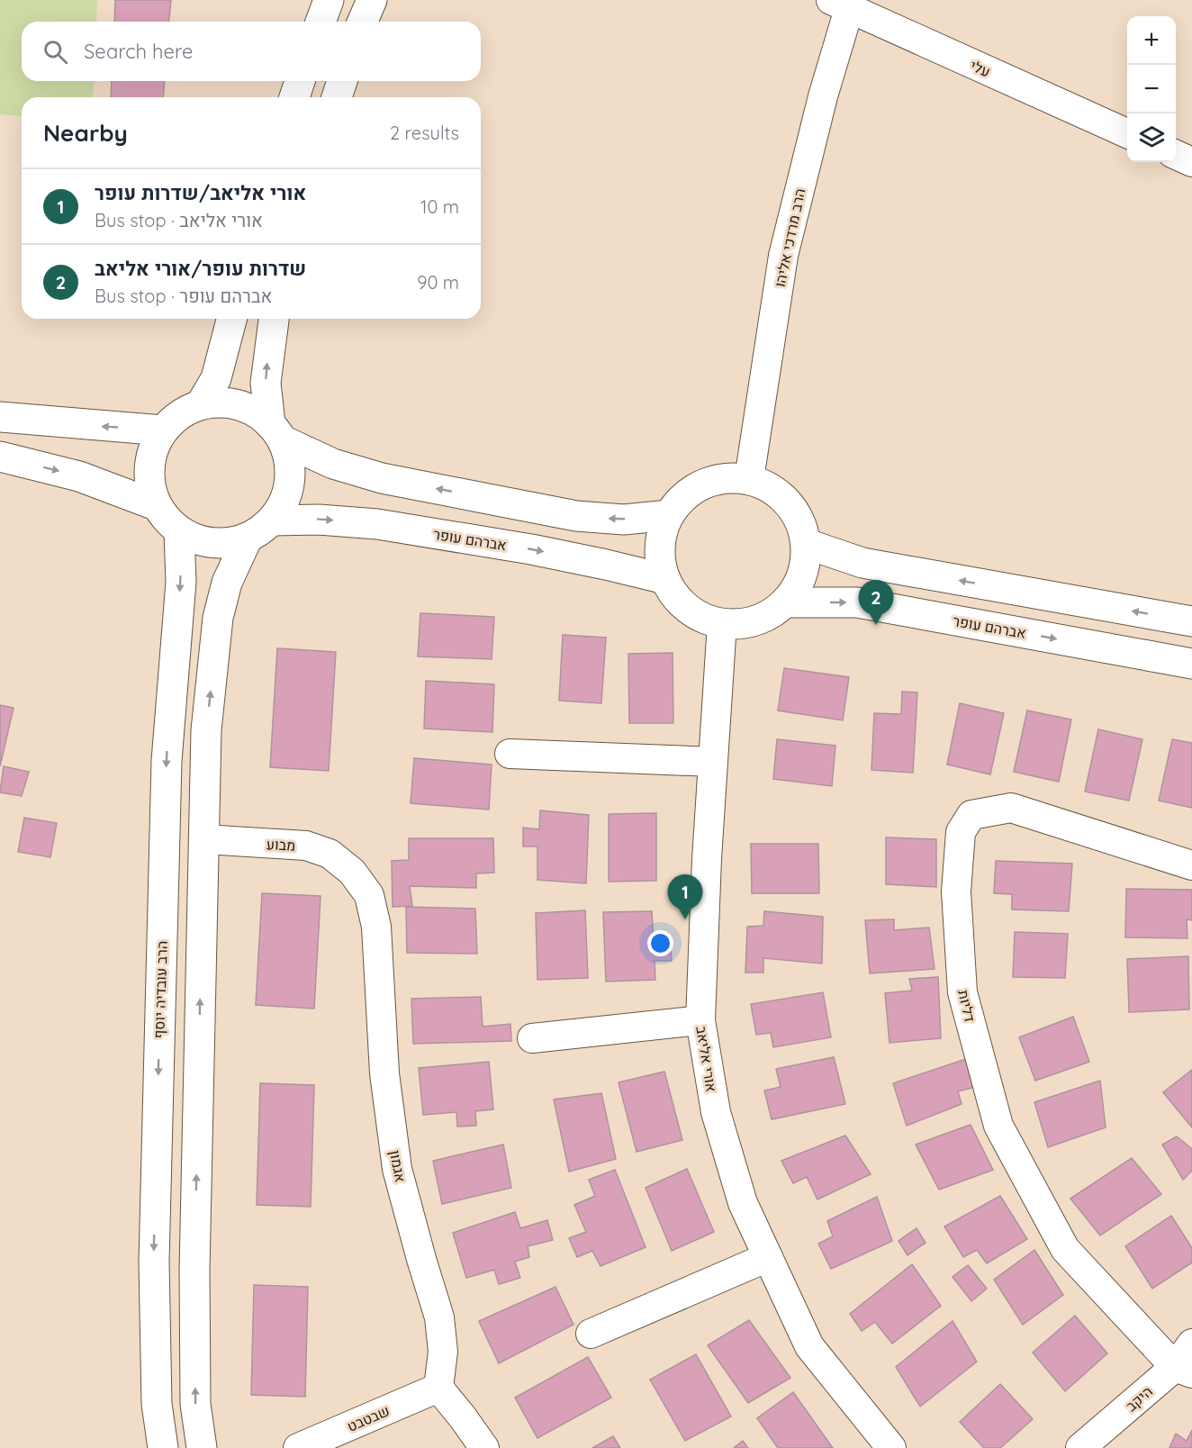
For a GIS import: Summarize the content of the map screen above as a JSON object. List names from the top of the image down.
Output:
{
  "streets": {
    "street": [
      "עלי",
      "הרב מרדכי אליהו",
      "אברהם עופר",
      "מבוע",
      "הרב עובדיה יוסף",
      "דליות",
      "אורי אליאב",
      "אגמון",
      "היקב",
      "שבטבט"
    ]
  },
  "crossings": [
    ["עלי", "הרב מרדכי אליהו"],
    ["הרב מרדכי אליהו", "אברהם עופר"],
    ["הרב מרדכי אליהו", "אורי אליאב"],
    ["אברהם עופר", "הרב עובדיה יוסף"],
    ["אברהם עופר", "אורי אליאב"],
    ["מבוע", "אגמון"],
    ["דליות", "היקב"],
    ["אגמון", "שבטבט"]
  ],
  "page": {
    "map_buttons": ["+", "−"],
    "search": "Search here",
    "heading": ["Nearby", "2 results"],
    "list": [
      {
        "mark": "1",
        "name": "אורי אליאב/שדרות עופר",
        "note": "Bus stop · אורי אליאב",
        "value": "10 m"
      },
      {
        "mark": "2",
        "name": "שדרות עופר/אורי אליאב",
        "note": "Bus stop · אברהם עופר",
        "value": "90 m"
      }
    ],
    "pins": ["2", "1"]
  }
}
